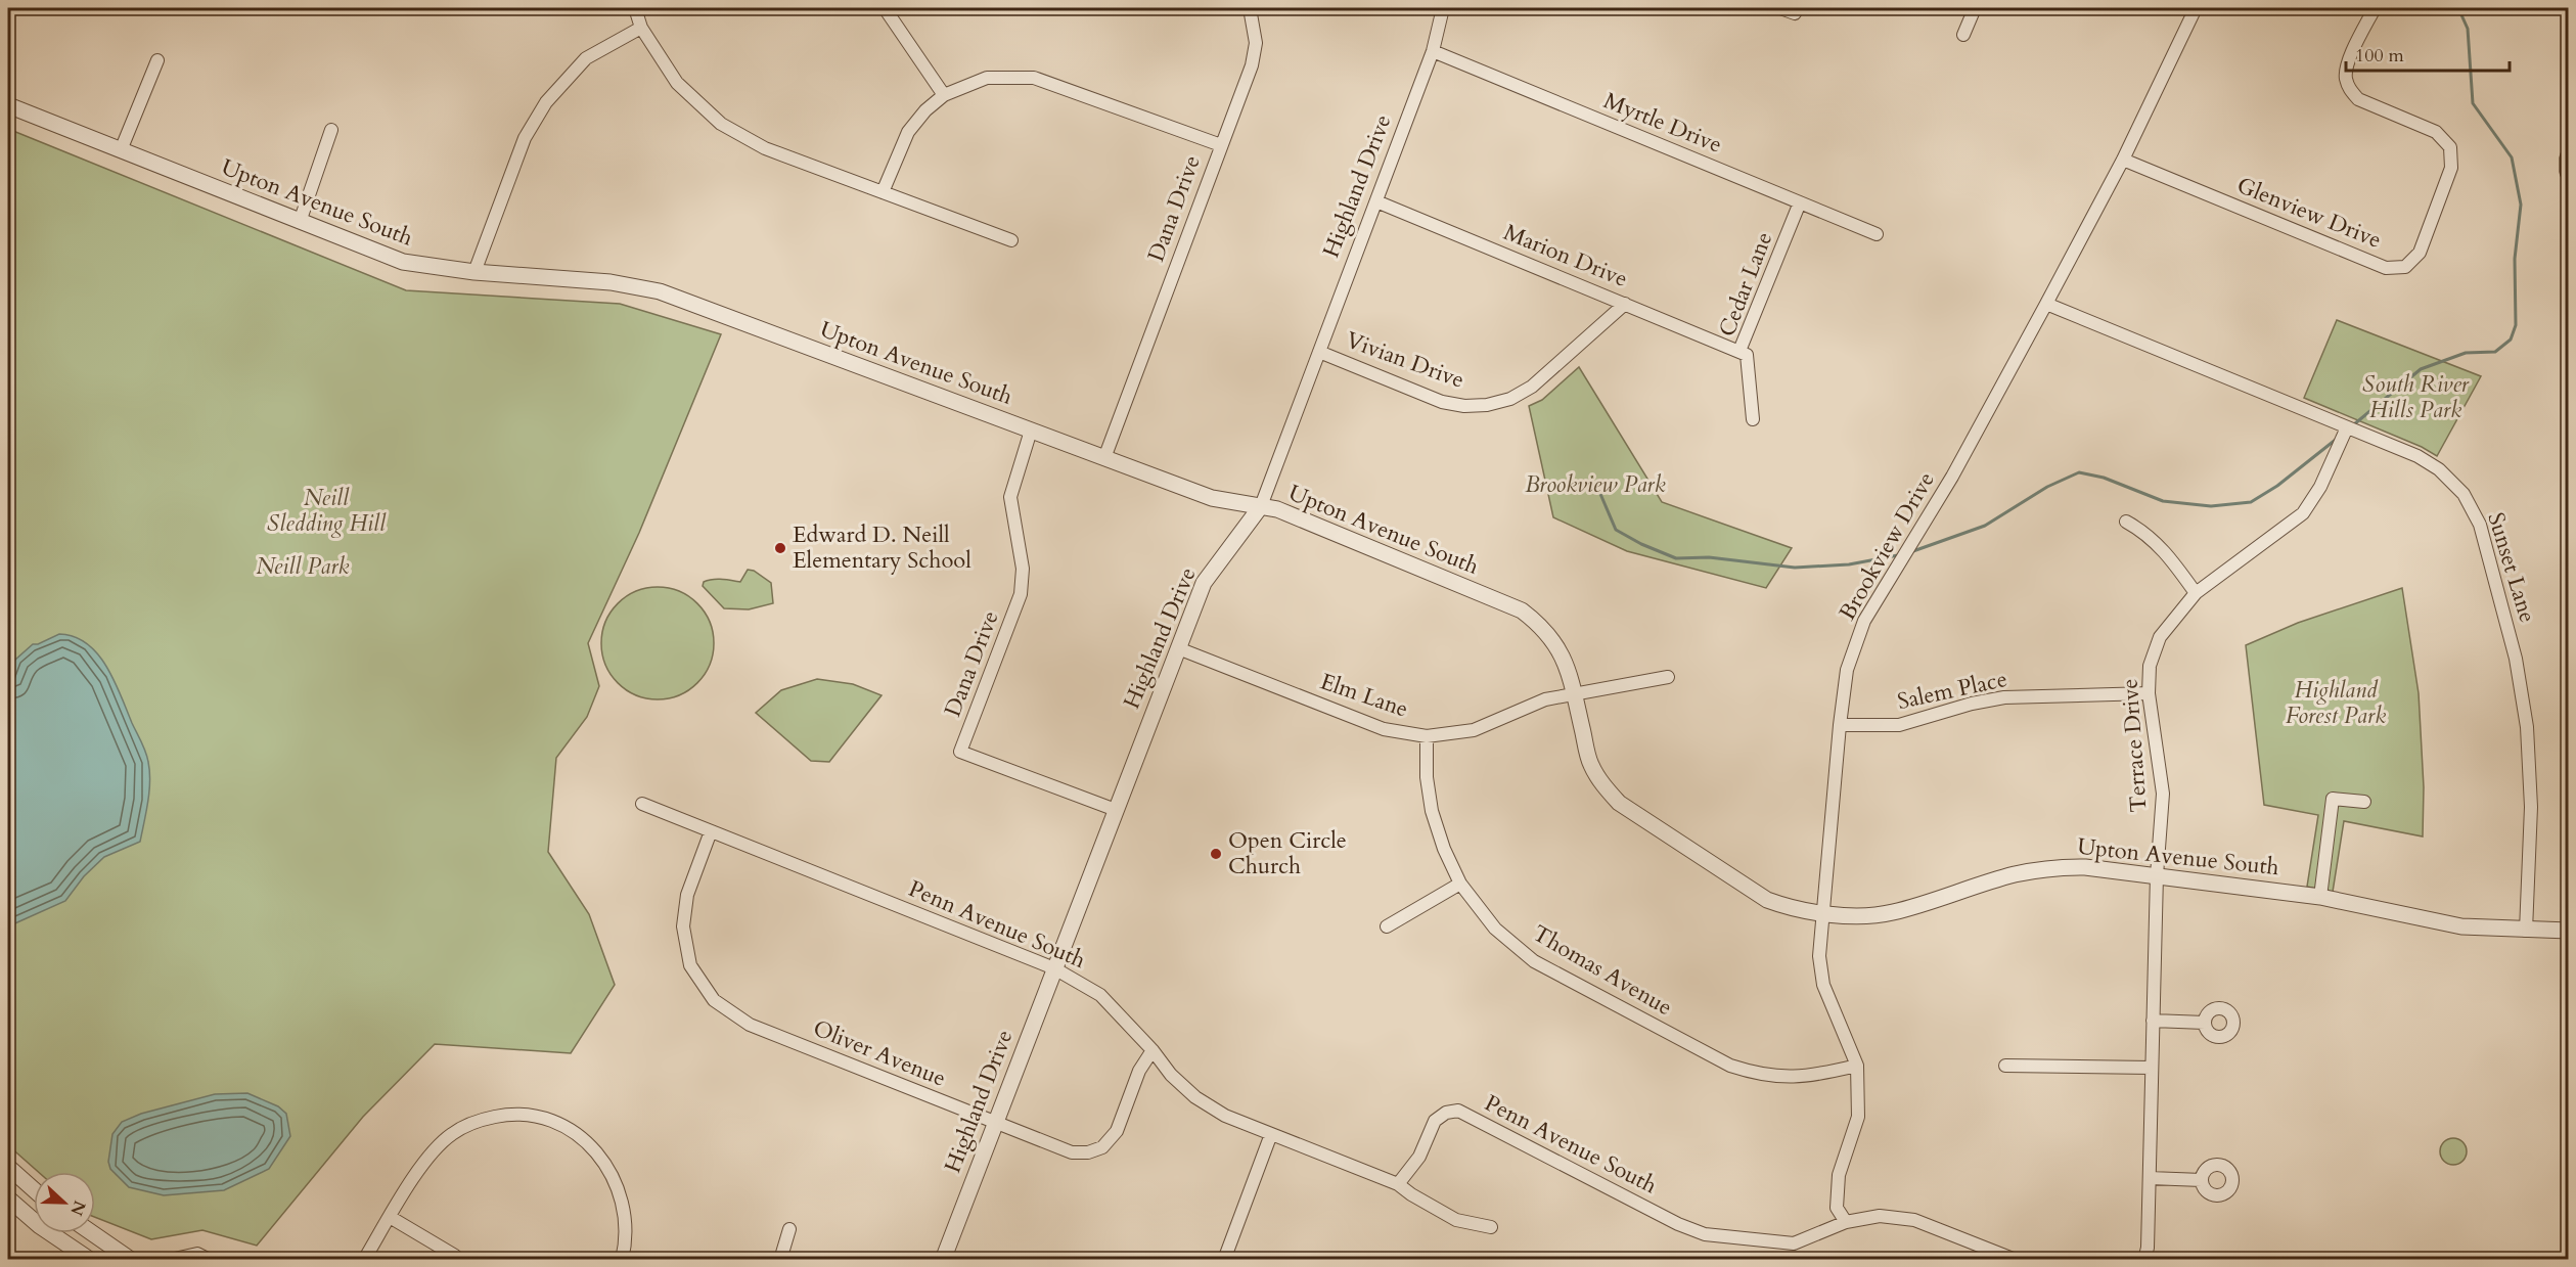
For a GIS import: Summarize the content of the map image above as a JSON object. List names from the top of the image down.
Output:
{
  "streets": {
    "street": [
      "Myrtle Drive",
      "Highland Drive",
      "Upton Avenue South",
      "Dana Drive",
      "Glenview Drive",
      "Marion Drive",
      "Cedar Lane",
      "Vivian Drive",
      "Brookview Drive",
      "Sunset Lane",
      "Salem Place",
      "Elm Lane",
      "Terrace Drive",
      "Penn Avenue South",
      "Thomas Avenue",
      "Oliver Avenue"
    ]
  },
  "crossings": [
    ["Myrtle Drive", "Highland Drive"],
    ["Myrtle Drive", "Cedar Lane"],
    ["Highland Drive", "Upton Avenue South"],
    ["Highland Drive", "Dana Drive"],
    ["Highland Drive", "Marion Drive"],
    ["Highland Drive", "Vivian Drive"],
    ["Highland Drive", "Elm Lane"],
    ["Highland Drive", "Penn Avenue South"],
    ["Highland Drive", "Oliver Avenue"],
    ["Upton Avenue South", "Dana Drive"],
    ["Upton Avenue South", "Brookview Drive"],
    ["Upton Avenue South", "Sunset Lane"],
    ["Upton Avenue South", "Elm Lane"],
    ["Upton Avenue South", "Terrace Drive"],
    ["Glenview Drive", "Brookview Drive"],
    ["Marion Drive", "Cedar Lane"],
    ["Marion Drive", "Vivian Drive"],
    ["Brookview Drive", "Sunset Lane"],
    ["Brookview Drive", "Salem Place"],
    ["Brookview Drive", "Penn Avenue South"],
    ["Brookview Drive", "Thomas Avenue"],
    ["Sunset Lane", "Terrace Drive"],
    ["Salem Place", "Terrace Drive"],
    ["Elm Lane", "Thomas Avenue"],
    ["Penn Avenue South", "Oliver Avenue"]
  ],
  "parks": [
    "South River Hills Park",
    "Brookview Park",
    "Neill Sledding Hill",
    "Neill Park",
    "Highland Forest Park"
  ],
  "places": ["Edward D. Neill Elementary School", "Open Circle Church"],
  "scale_bar": "100 m",
  "north": "right"
}
